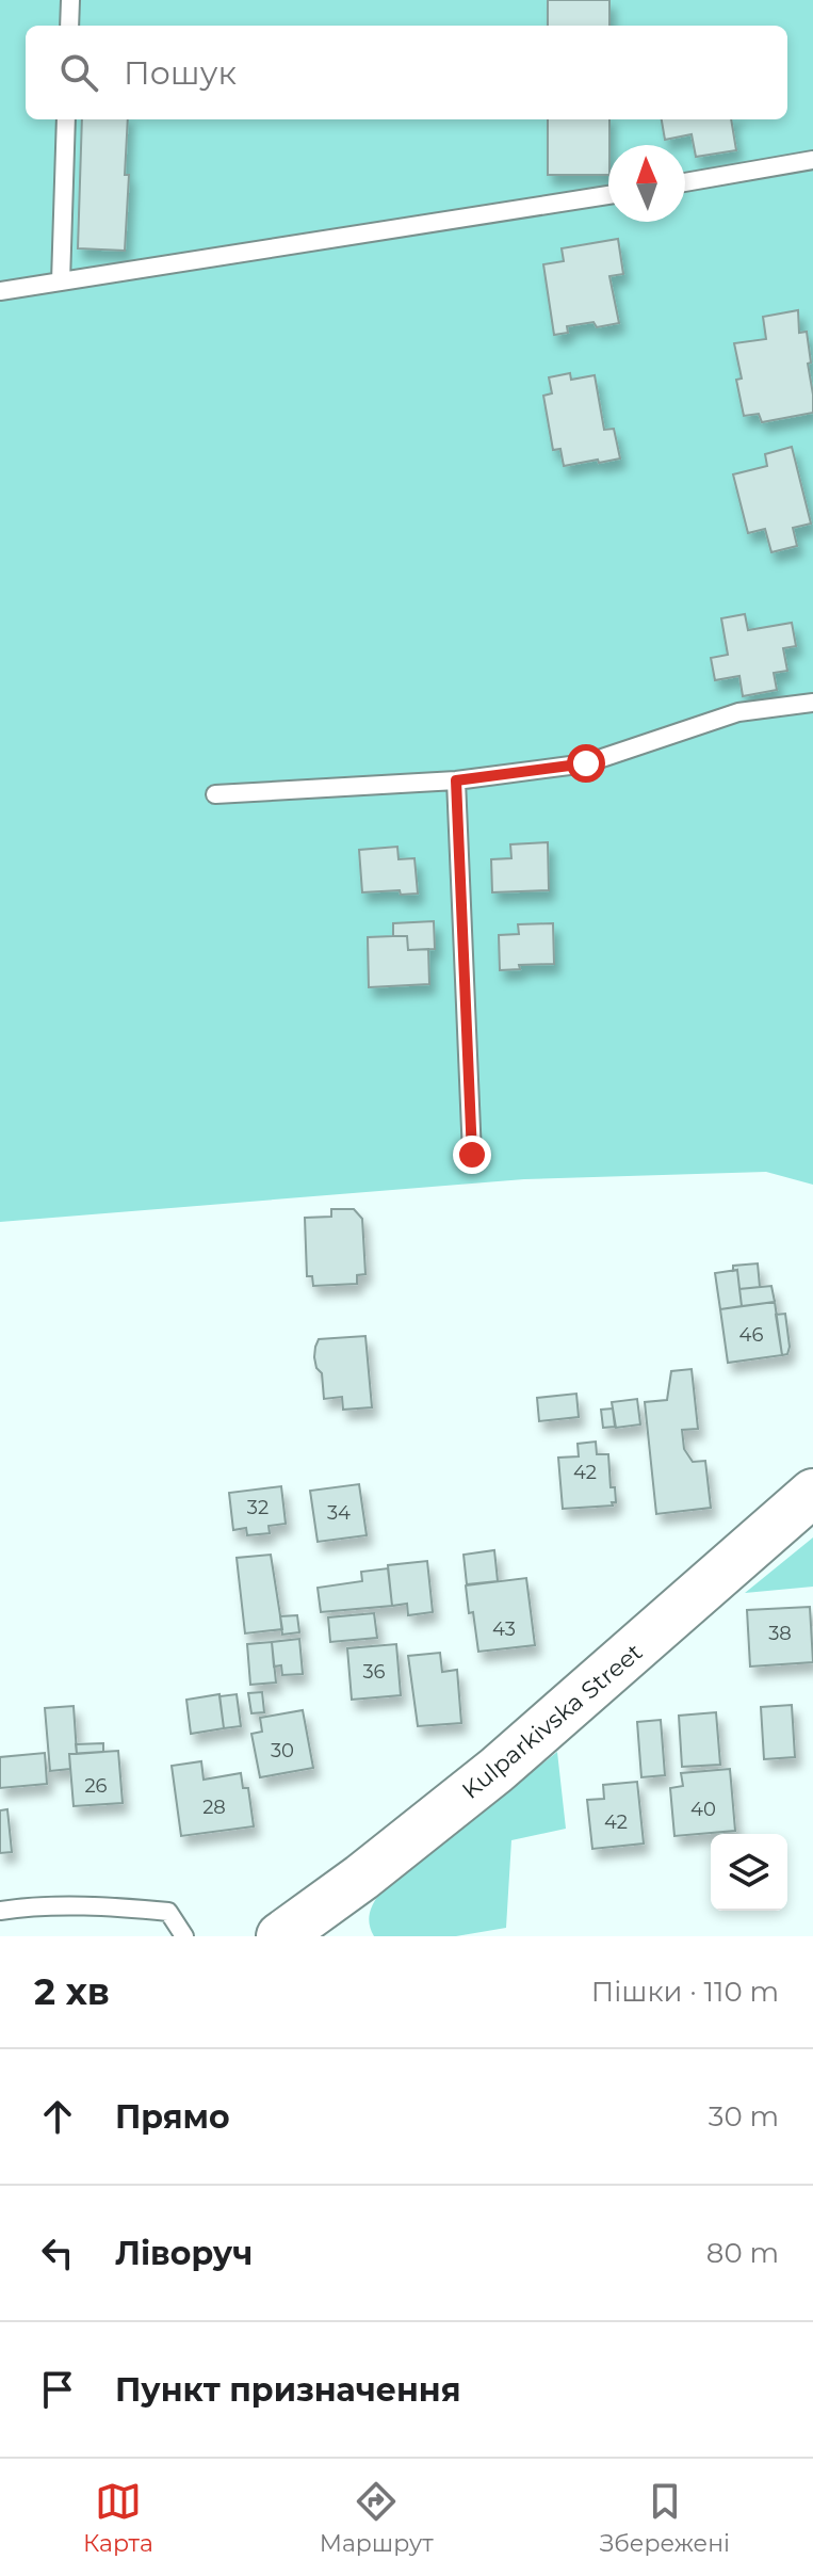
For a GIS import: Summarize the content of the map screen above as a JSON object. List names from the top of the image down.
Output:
{
  "streets": {
    "main road": ["Kulparkivska Street"]
  },
  "house_numbers": [
    "46",
    "42",
    "32",
    "34",
    "43",
    "38",
    "36",
    "30",
    "26",
    "28",
    "40",
    "42"
  ],
  "north": "top",
  "page": {
    "search": "Пошук",
    "heading": ["2 хв", "Пішки · 110 m"],
    "list": [
      ["Прямо", "30 m"],
      ["Ліворуч", "80 m"],
      "Пункт призначення"
    ],
    "nav": ["Карта", "Маршрут", "Збережені"]
  }
}
